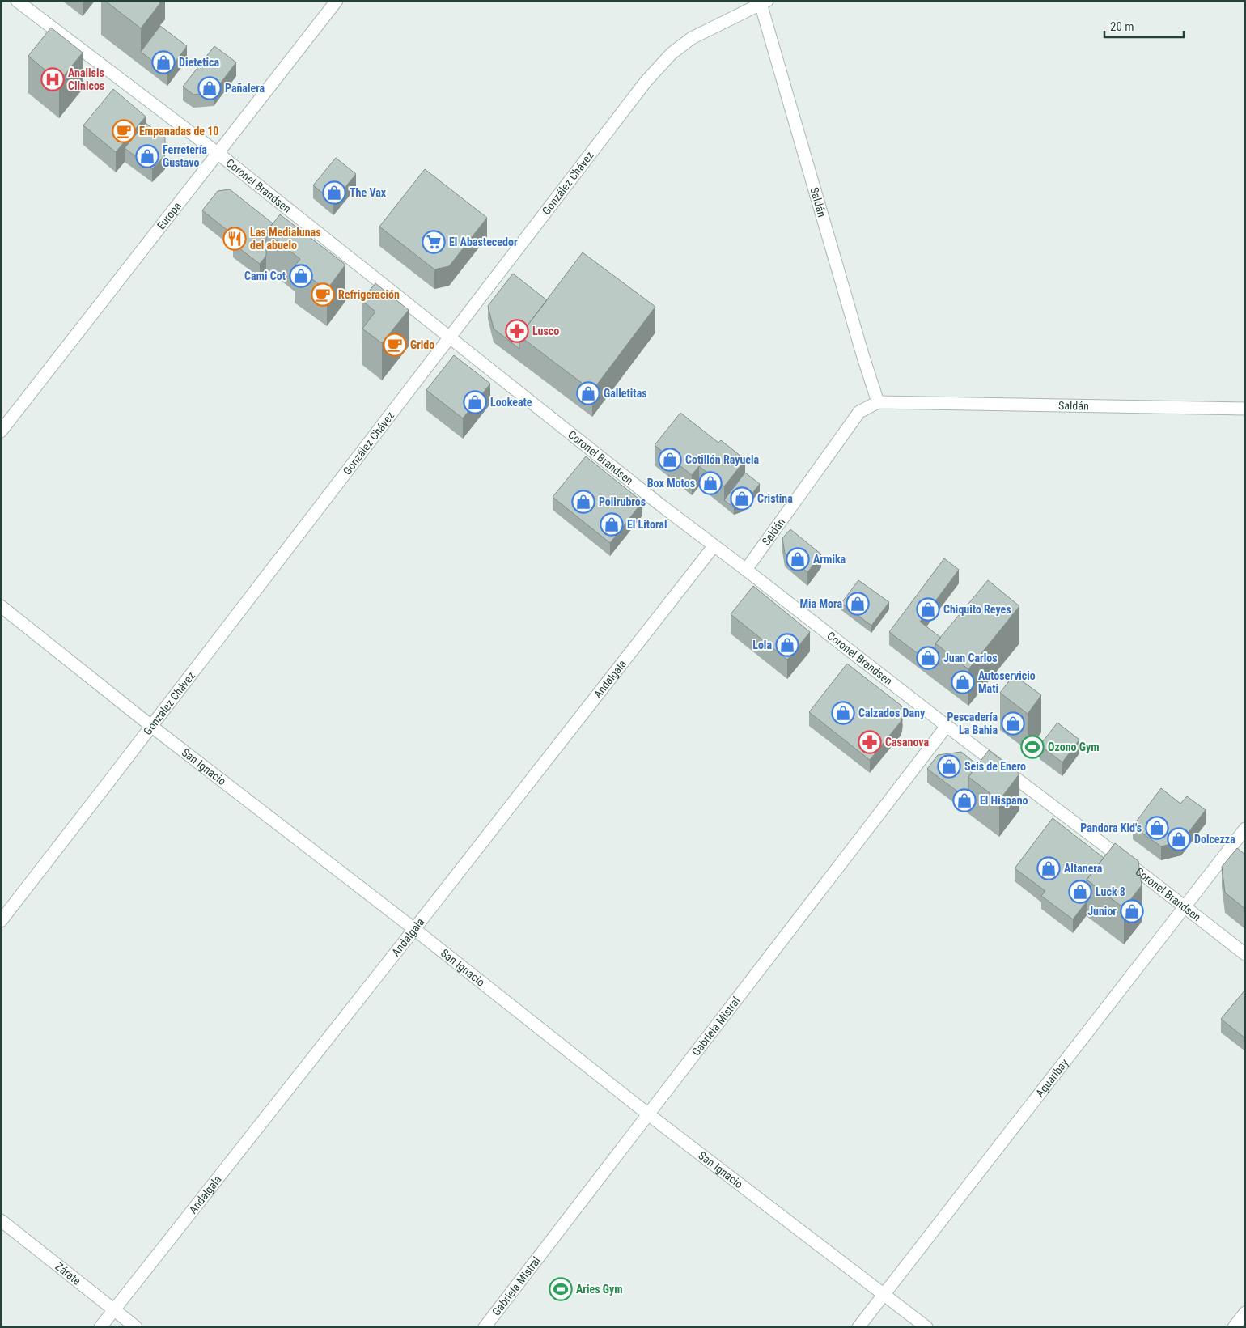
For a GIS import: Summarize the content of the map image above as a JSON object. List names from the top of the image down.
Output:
{
  "streets": {
    "street": [
      "González Chávez",
      "Coronel Brandsen",
      "Saldán",
      "Europa",
      "Andalgala",
      "San Ignacio",
      "Gabriela Mistral",
      "Aguaribay",
      "Zárate"
    ]
  },
  "crossings": [
    ["González Chávez", "Coronel Brandsen"],
    ["González Chávez", "Saldán"],
    ["González Chávez", "San Ignacio"],
    ["Coronel Brandsen", "Saldán"],
    ["Coronel Brandsen", "Europa"],
    ["Coronel Brandsen", "Andalgala"],
    ["Coronel Brandsen", "Gabriela Mistral"],
    ["Coronel Brandsen", "Aguaribay"],
    ["Andalgala", "San Ignacio"],
    ["Andalgala", "Zárate"],
    ["San Ignacio", "Gabriela Mistral"],
    ["San Ignacio", "Aguaribay"]
  ],
  "places": {
    "shop": [
      "Dietetica",
      "Pañalera",
      "Ferretería Gustavo",
      "The Vax",
      "Cami Cot",
      "Galletitas",
      "Lookeate",
      "Cotillón Rayuela",
      "Box Motos",
      "Cristina",
      "Polirubros",
      "El Litoral",
      "Armika",
      "Mia Mora",
      "Chiquito Reyes",
      "Lola",
      "Juan Carlos",
      "Autoservicio Mati",
      "Calzados Dany",
      "Pescadería La Bahia",
      "Seis de Enero",
      "El Hispano",
      "Pandora Kid's",
      "Dolcezza",
      "Altanera",
      "Luck 8",
      "Junior"
    ],
    "hospital": ["Analisis Clinicos"],
    "cafe": ["Empanadas de 10", "Refrigeración", "Grido"],
    "restaurant": ["Las Medialunas del abuelo"],
    "supermarket": ["El Abastecedor"],
    "pharmacy": ["Lusco", "Casanova"],
    "sports": ["Ozono Gym", "Aries Gym"]
  },
  "scale_bar": "20 m"
}
